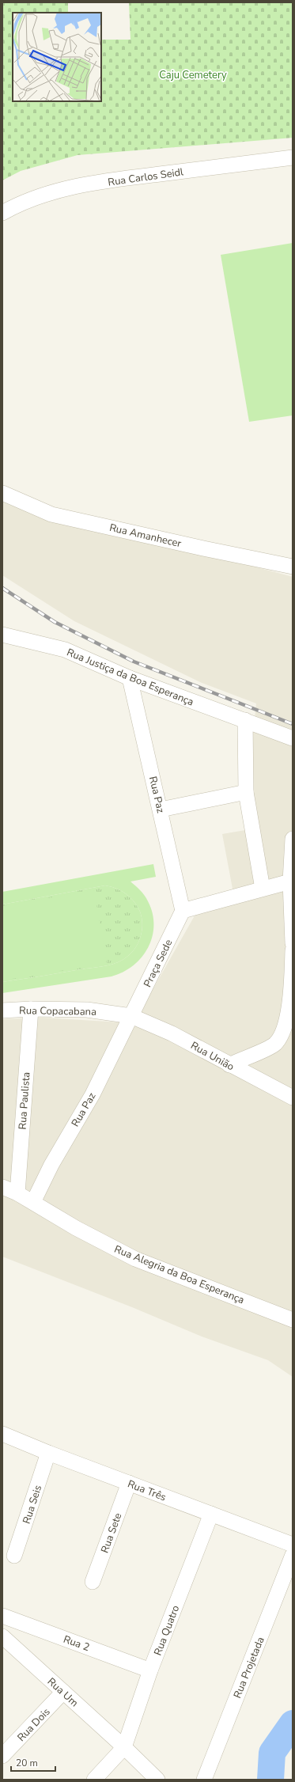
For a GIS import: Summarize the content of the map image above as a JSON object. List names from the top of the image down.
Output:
{
  "streets": {
    "street": [
      "Rua Carlos Seidl",
      "Rua Amanhecer",
      "Rua Justiça da Boa Esperança",
      "Rua Paz",
      "Praça Sede",
      "Rua Copacabana",
      "Rua União",
      "Rua Paulista",
      "Rua Alegria da Boa Esperança",
      "Rua Três",
      "Rua Seis",
      "Rua Sete",
      "Rua Quatro",
      "Rua 2",
      "Rua Projetada",
      "Rua Um",
      "Rua Dois"
    ]
  },
  "crossings": [
    ["Rua Justiça da Boa Esperança", "Rua Paz"],
    ["Rua Paz", "Praça Sede"],
    ["Rua Paz", "Rua Copacabana"],
    ["Rua Paz", "Rua União"],
    ["Rua Paz", "Rua Alegria da Boa Esperança"],
    ["Praça Sede", "Rua Copacabana"],
    ["Praça Sede", "Rua União"],
    ["Rua Copacabana", "Rua União"],
    ["Rua Copacabana", "Rua Paulista"],
    ["Rua Paulista", "Rua Alegria da Boa Esperança"],
    ["Rua Três", "Rua Seis"],
    ["Rua Três", "Rua Sete"],
    ["Rua Três", "Rua Quatro"],
    ["Rua Quatro", "Rua 2"],
    ["Rua Quatro", "Rua Um"],
    ["Rua Um", "Rua Dois"]
  ],
  "parks": ["Caju Cemetery"],
  "scale_bar": "20 m"
}
